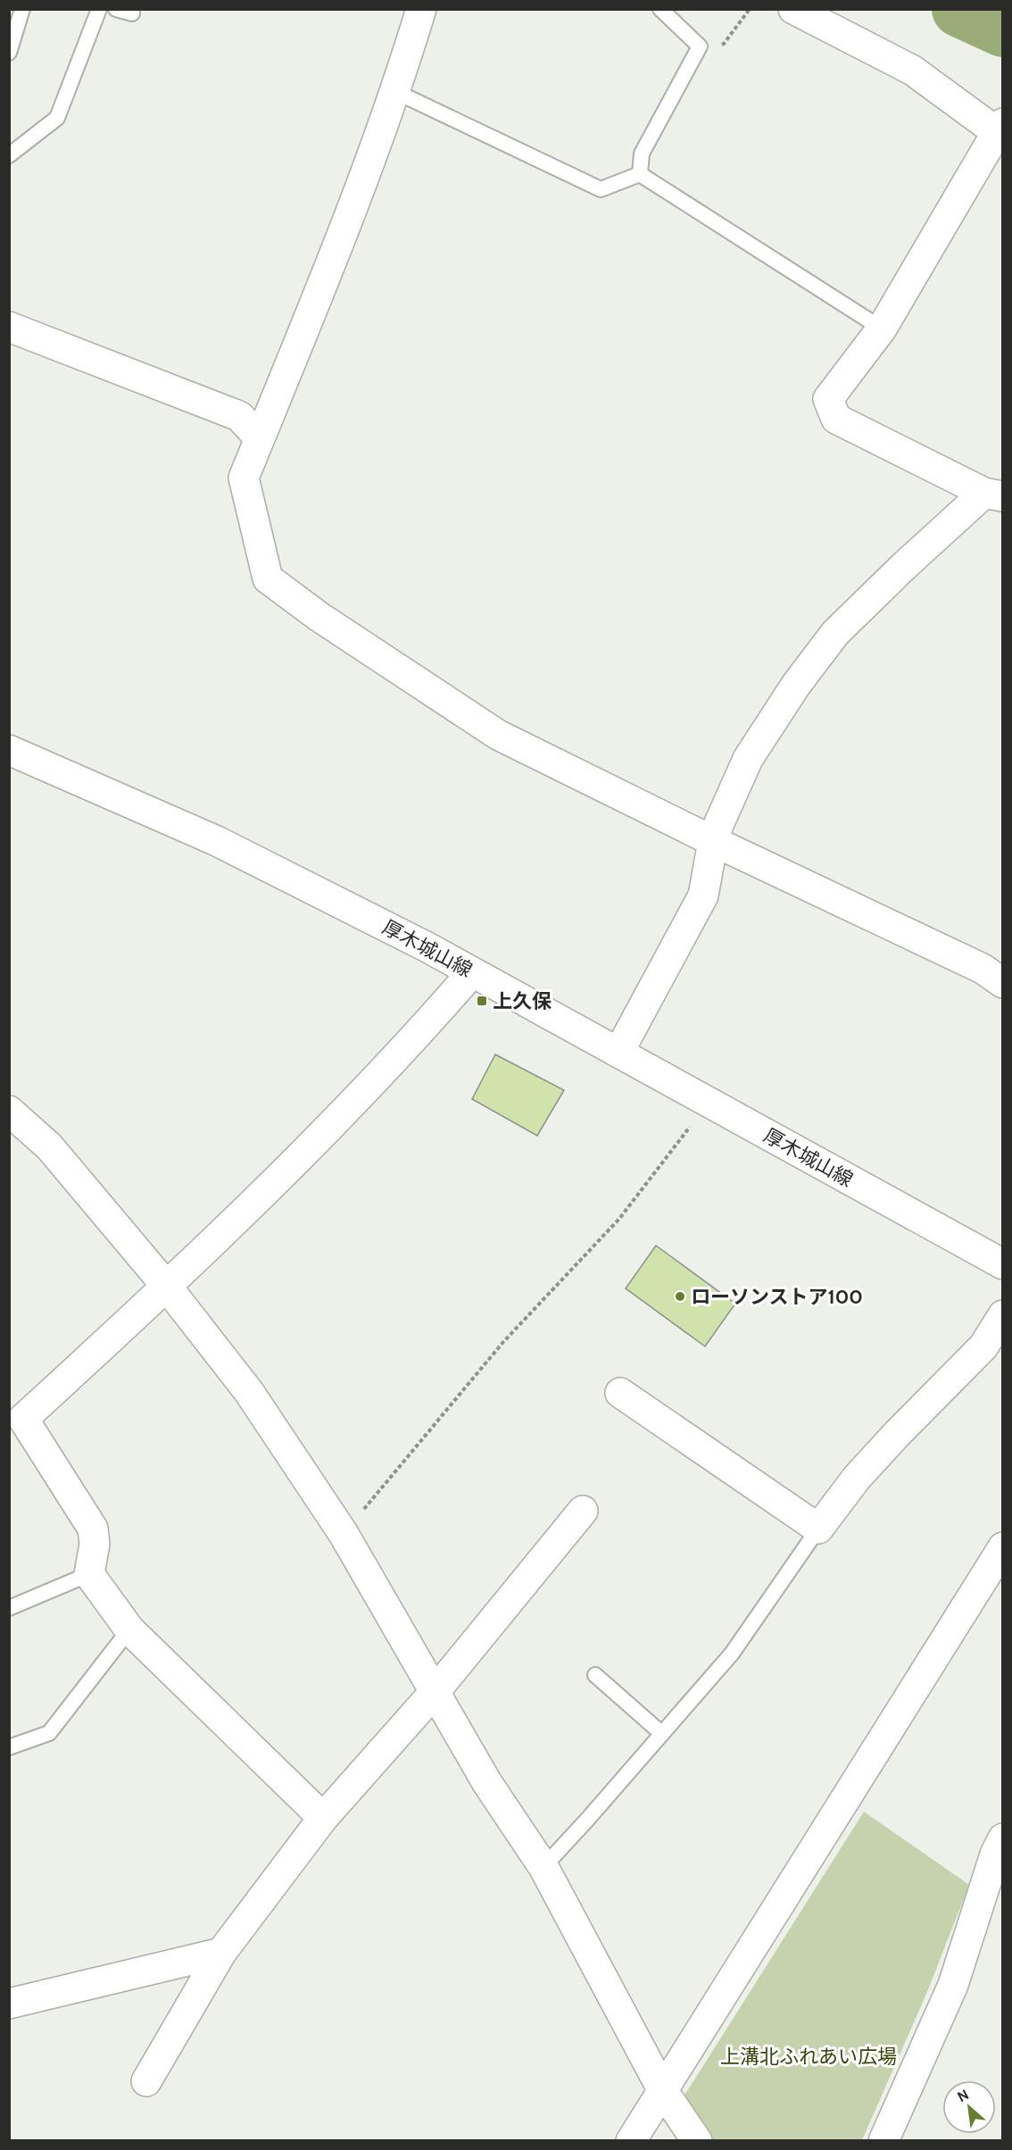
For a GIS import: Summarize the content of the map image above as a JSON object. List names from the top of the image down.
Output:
{
  "streets": {
    "street": ["厚木城山線"]
  },
  "parks": ["上溝北ふれあい広場"],
  "places": {
    "transit": ["上久保"],
    "other": ["ローソンストア100"]
  },
  "north": "top left"
}
